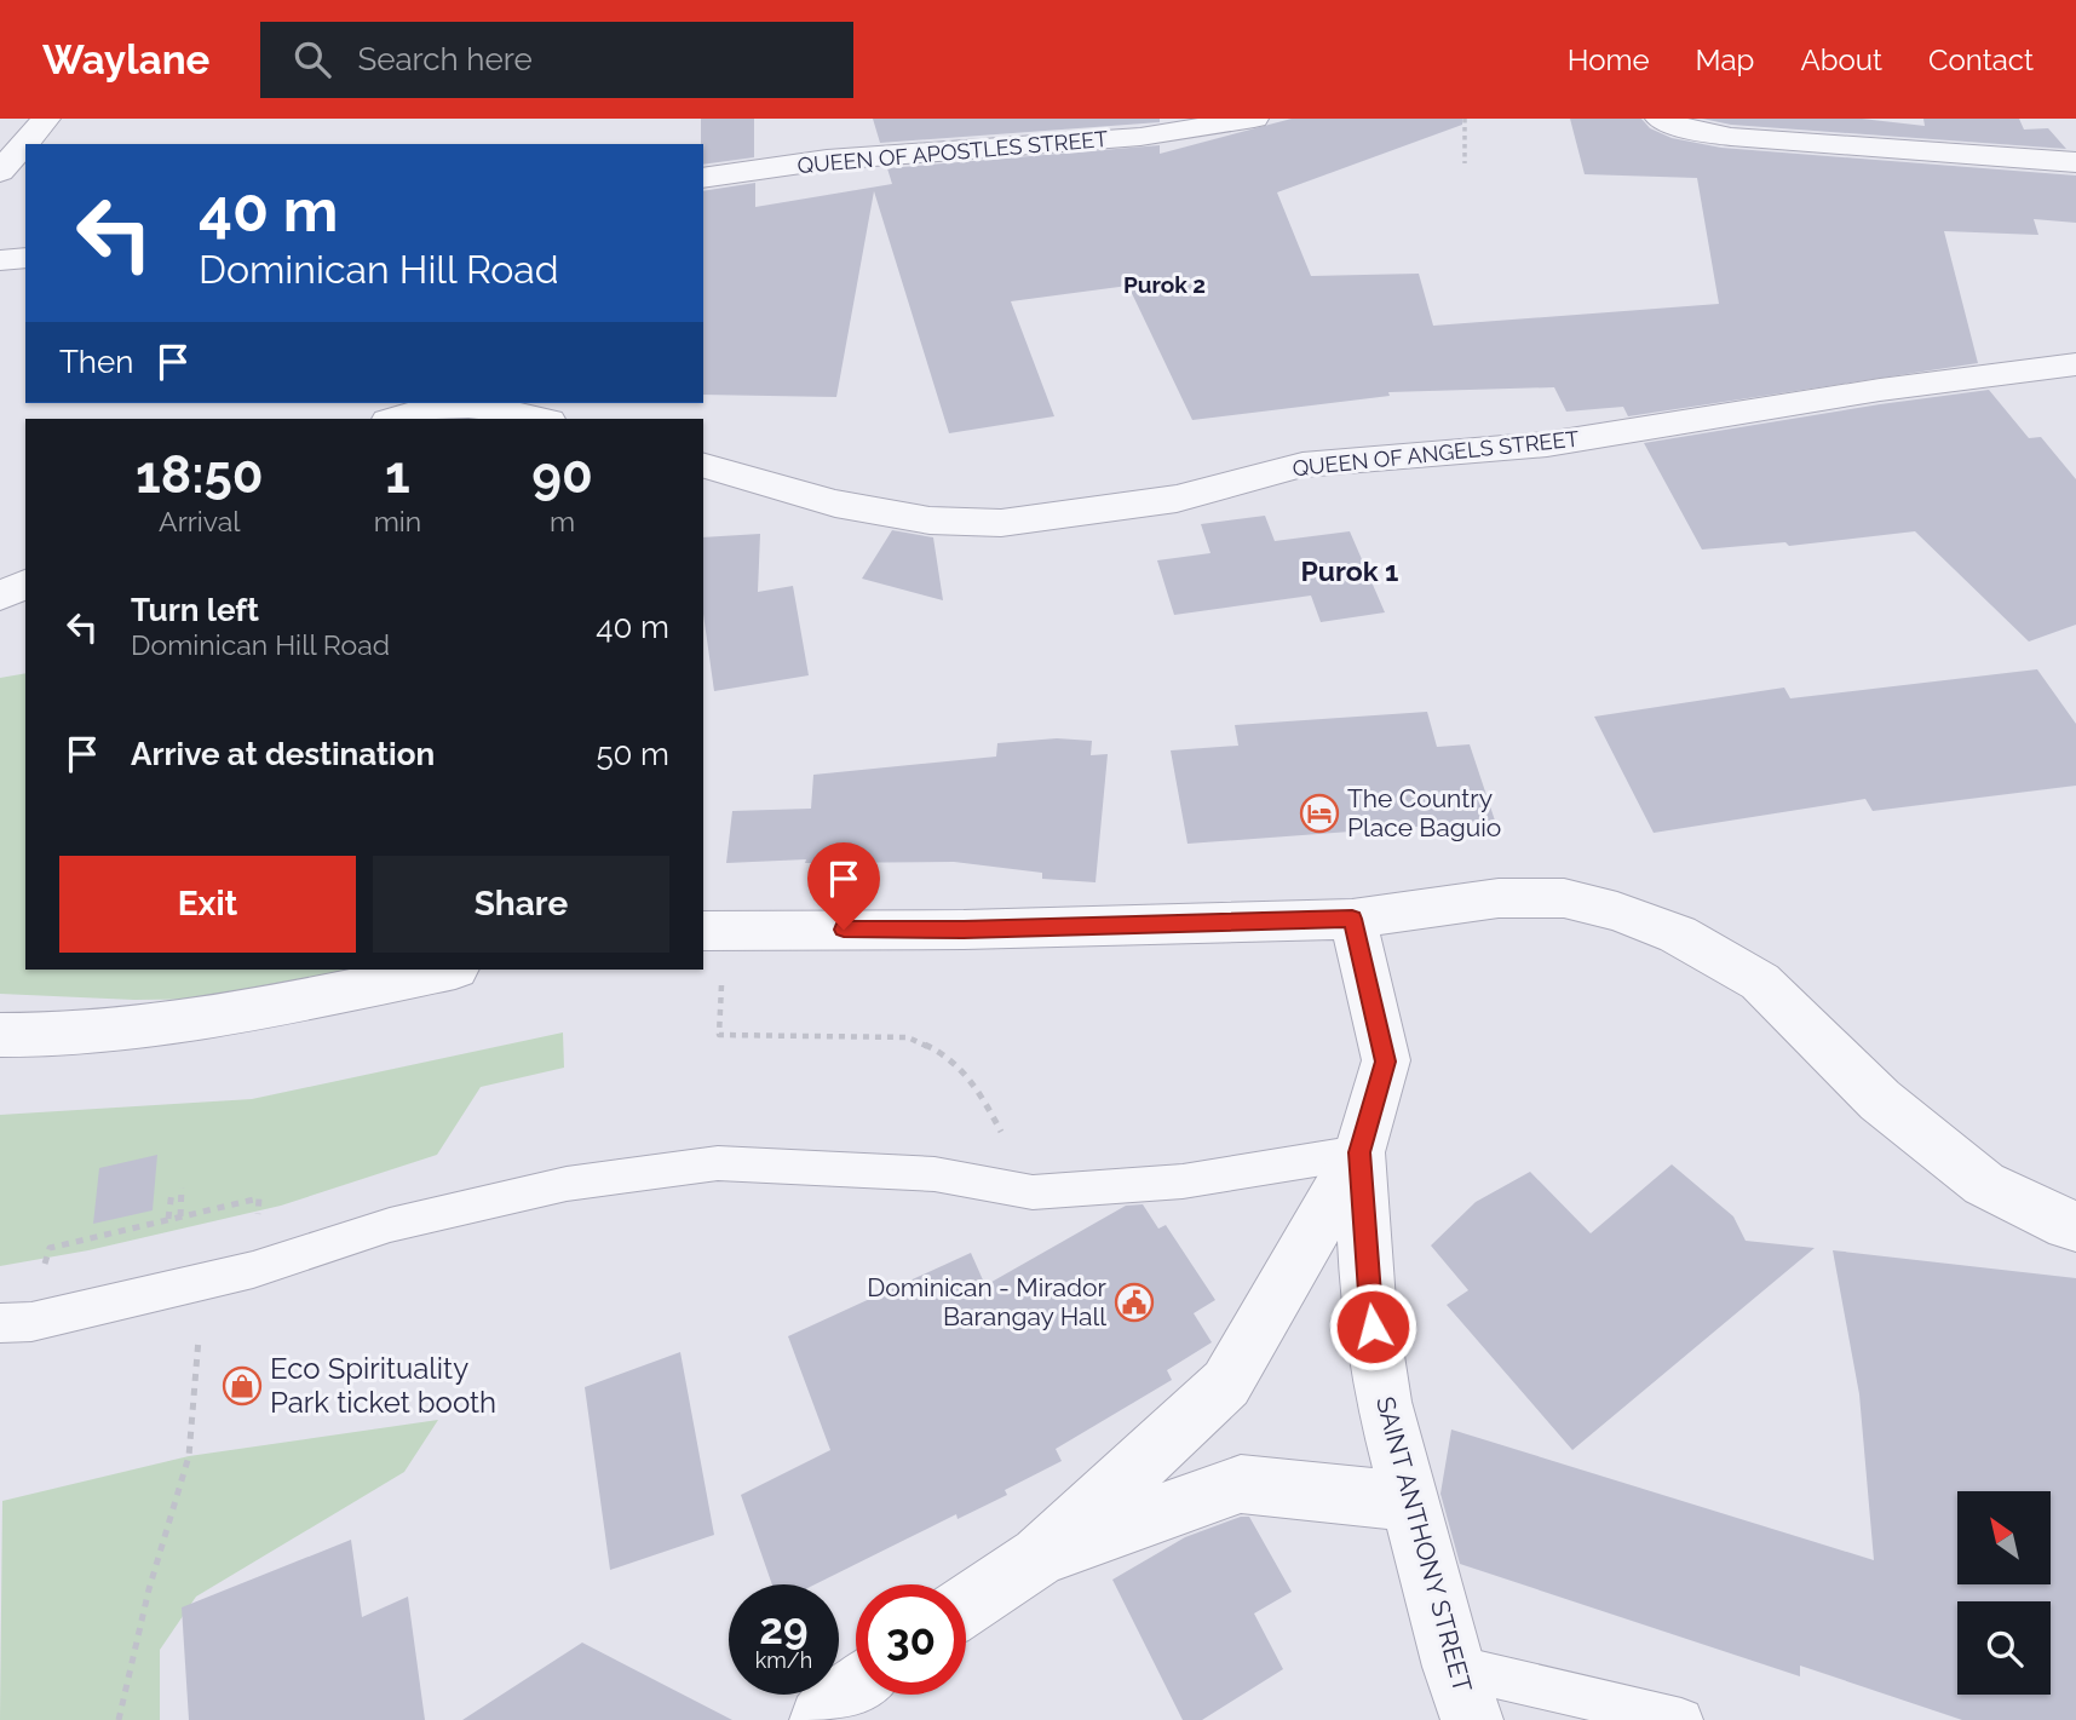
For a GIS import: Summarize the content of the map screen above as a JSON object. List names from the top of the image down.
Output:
{
  "streets": {
    "street": ["QUEEN OF APOSTLES STREET", "QUEEN OF ANGELS STREET", "SAINT ANTHONY STREET"]
  },
  "districts": ["Purok 2", "Purok 1"],
  "places": {
    "hotel": ["The Country Place Baguio"],
    "public building": ["Dominican - Mirador Barangay Hall"],
    "shop": ["Eco Spirituality Park ticket booth"]
  },
  "north": "top left",
  "page": {
    "header": "Waylane",
    "search": "Search here",
    "nav": [
      "Home",
      "Map",
      "About",
      "Contact"
    ],
    "turn": ["40 m", "Dominican Hill Road"],
    "then": "Then",
    "eta": [
      "18:50",
      "Arrival",
      "1",
      "min",
      "90",
      "m"
    ],
    "list": [
      {
        "name": "Turn left",
        "note": "Dominican Hill Road",
        "value": "40 m"
      },
      {
        "name": "Arrive at destination",
        "value": "50 m"
      }
    ],
    "buttons": ["Exit", "Share"],
    "speed": "29 km/h",
    "limit": "30"
  }
}
